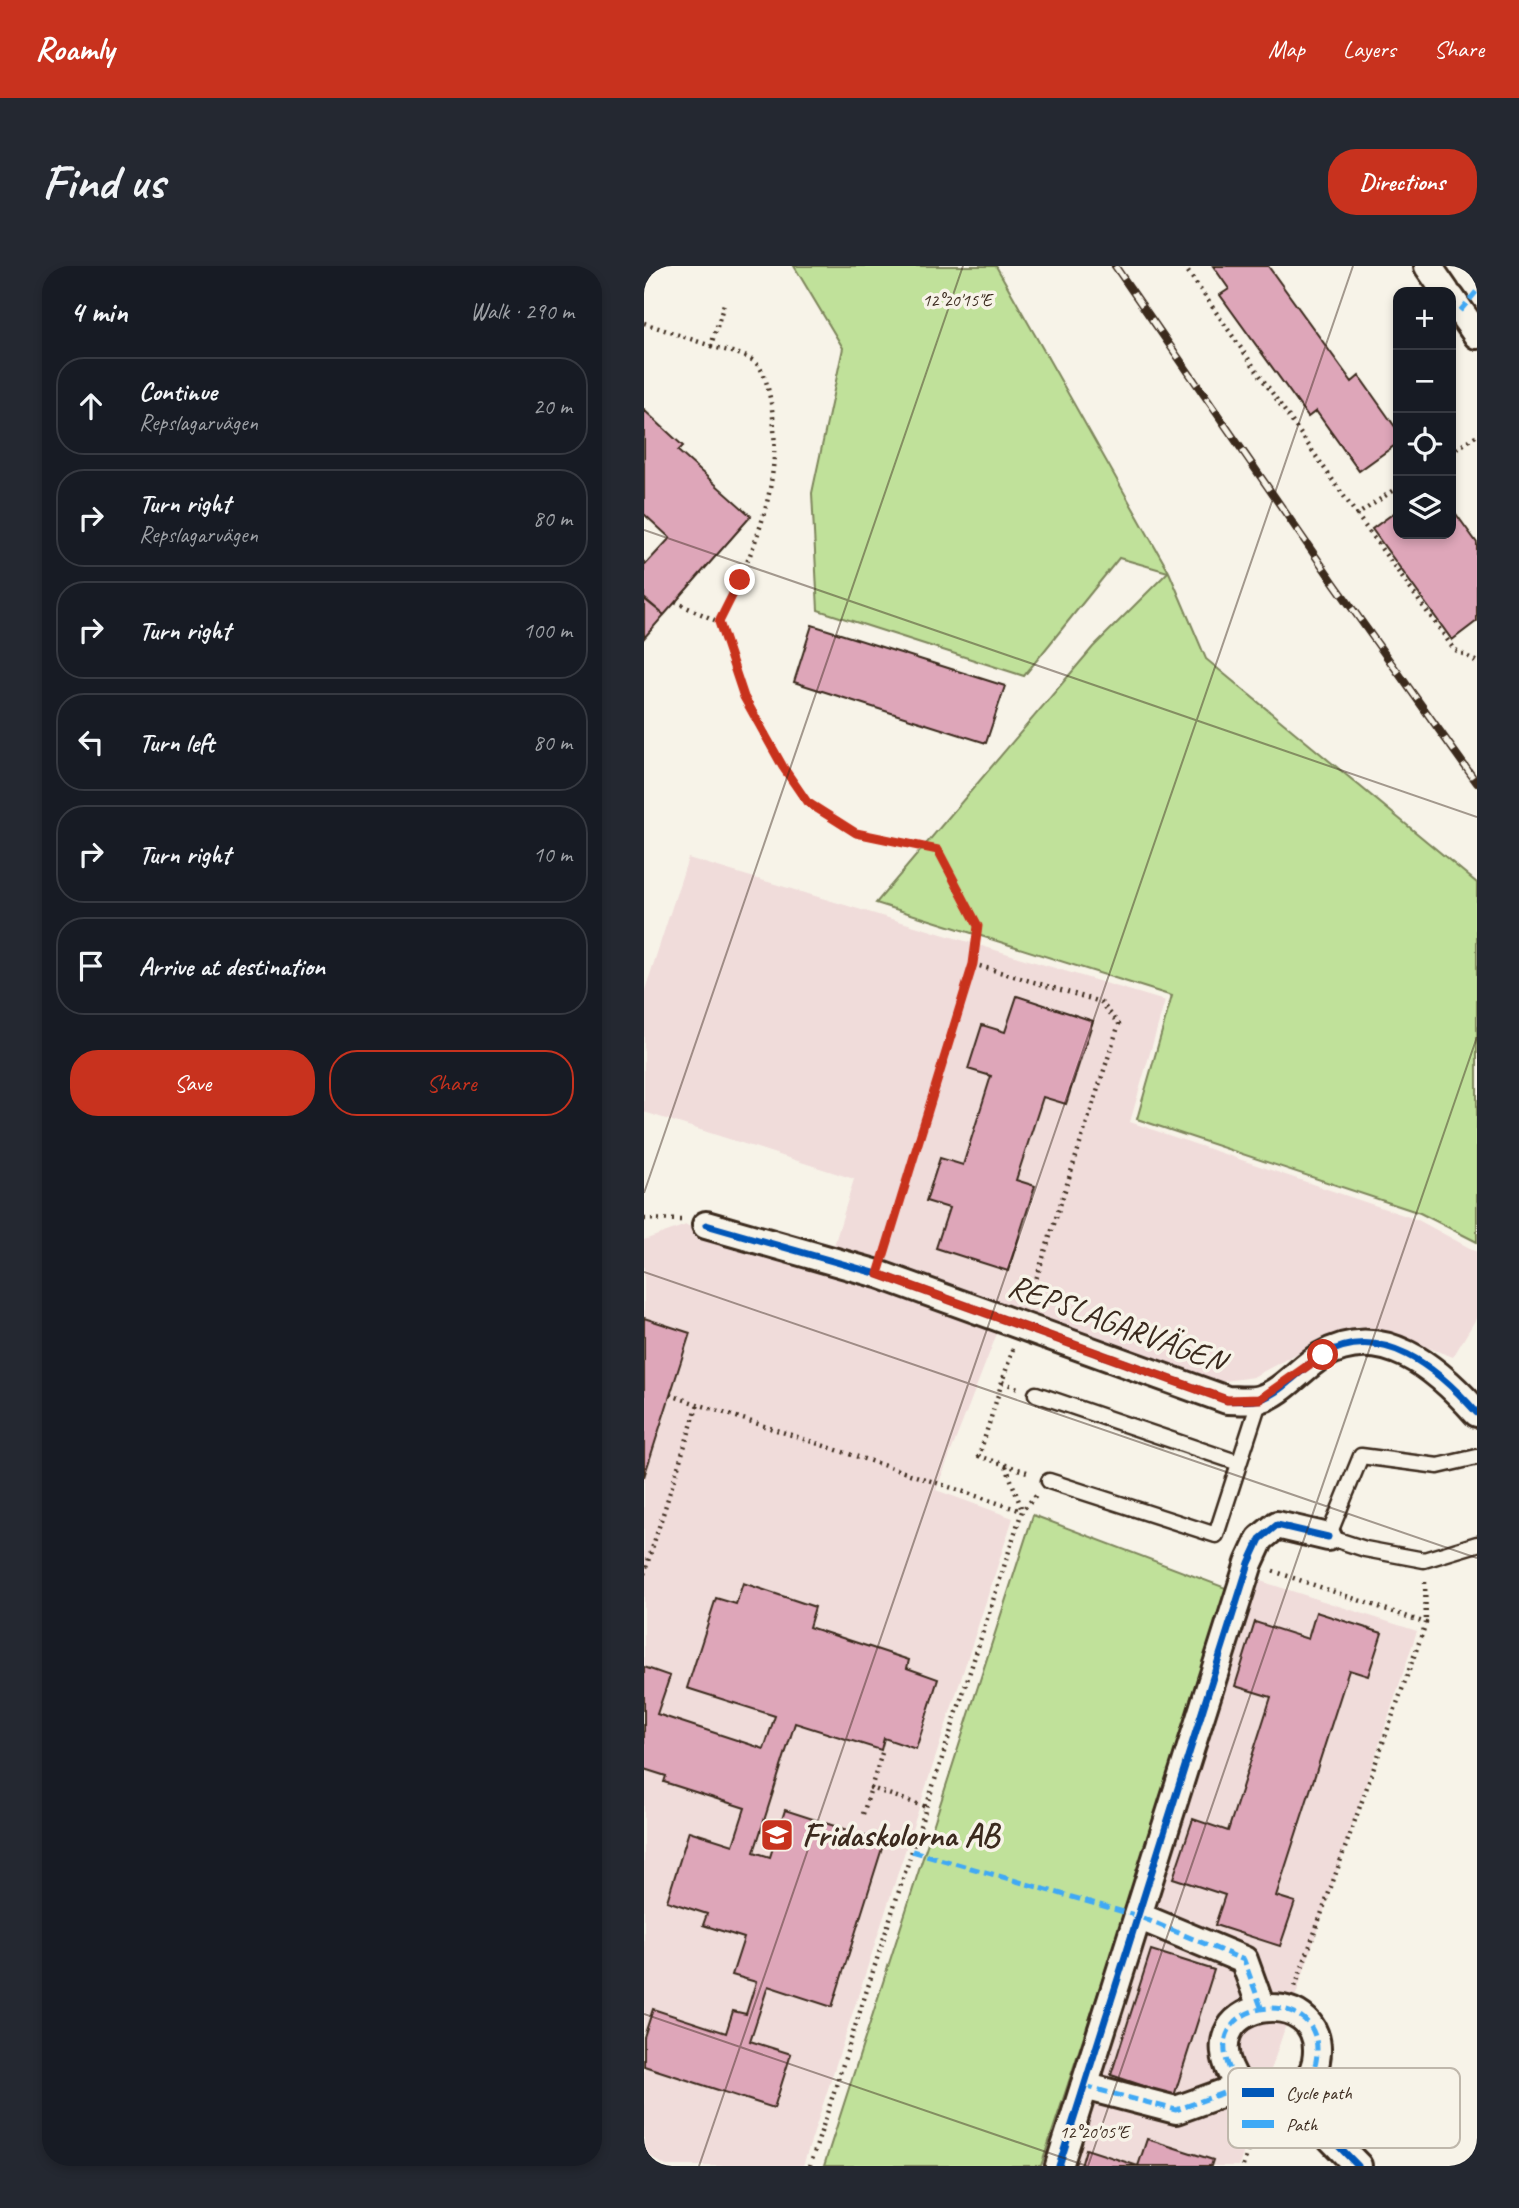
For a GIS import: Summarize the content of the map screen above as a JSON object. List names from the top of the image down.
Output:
{
  "streets": {
    "street": ["REPSLAGARVÄGEN"]
  },
  "places": {
    "school or university": ["Fridaskolorna AB"]
  },
  "legend": ["Cycle path", "Path"],
  "page": {
    "header": "Roamly",
    "nav": ["Map", "Layers", "Share"],
    "buttons": [
      "Directions",
      ["Save", "Share"]
    ],
    "title": "Find us",
    "heading": ["4 min", "Walk · 290 m"],
    "map_buttons": ["+", "−"],
    "list": [
      ["Continue", "Repslagarvägen", "20 m"],
      ["Turn right", "Repslagarvägen", "80 m"],
      ["Turn right", "100 m"],
      ["Turn left", "80 m"],
      ["Turn right", "10 m"],
      "Arrive at destination"
    ]
  },
  "coordinates": ["12°20'15\"E", "12°20'05\"E"]
}
